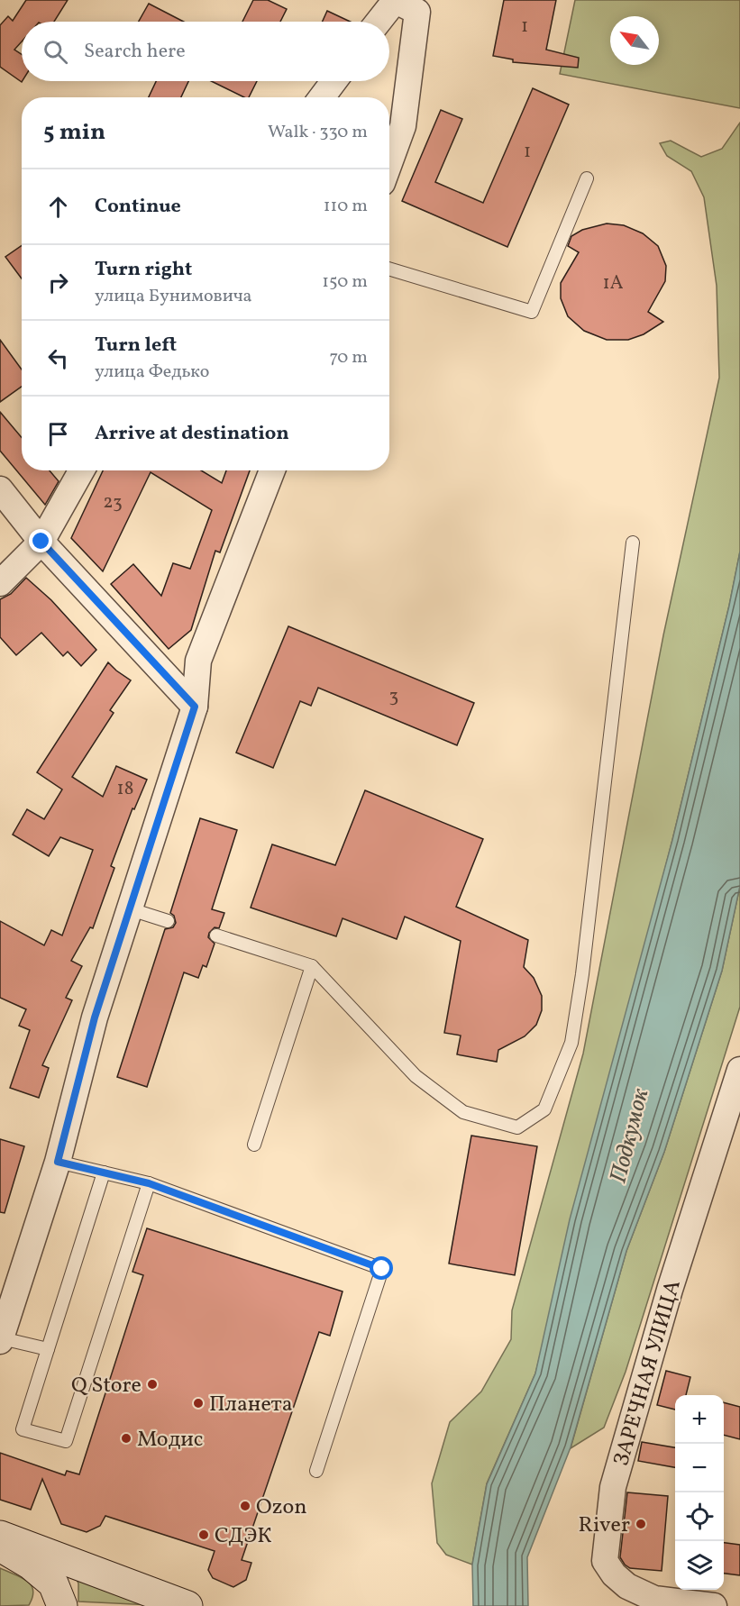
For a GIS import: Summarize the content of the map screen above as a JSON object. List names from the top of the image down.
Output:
{
  "streets": {
    "street": ["ЗАРЕЧНАЯ УЛИЦА"]
  },
  "water": ["Подкумок"],
  "places": [
    "Q Store",
    "Планета",
    "Модис",
    "Ozon",
    "River",
    "СДЭК"
  ],
  "house_numbers": [
    "1",
    "1",
    "1А",
    "23",
    "3",
    "18"
  ],
  "north": "top left",
  "page": {
    "search": "Search here",
    "heading": ["5 min", "Walk · 330 m"],
    "list": [
      ["Continue", "110 m"],
      ["Turn right", "улица Бунимовича", "150 m"],
      ["Turn left", "улица Федько", "70 m"],
      "Arrive at destination"
    ],
    "map_buttons": ["+", "−"]
  }
}
